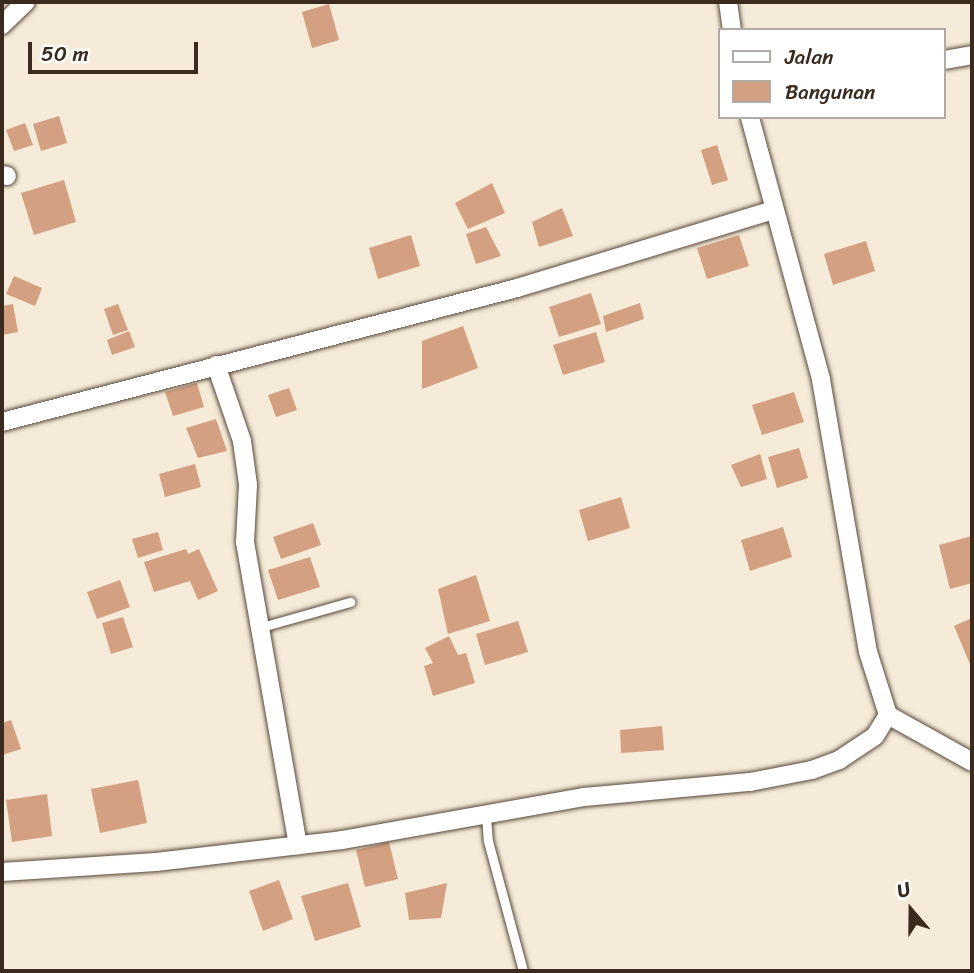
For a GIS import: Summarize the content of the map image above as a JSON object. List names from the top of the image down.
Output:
{
  "legend": ["Jalan", "Bangunan"],
  "scale_bar": "50 m",
  "north": "top"
}
